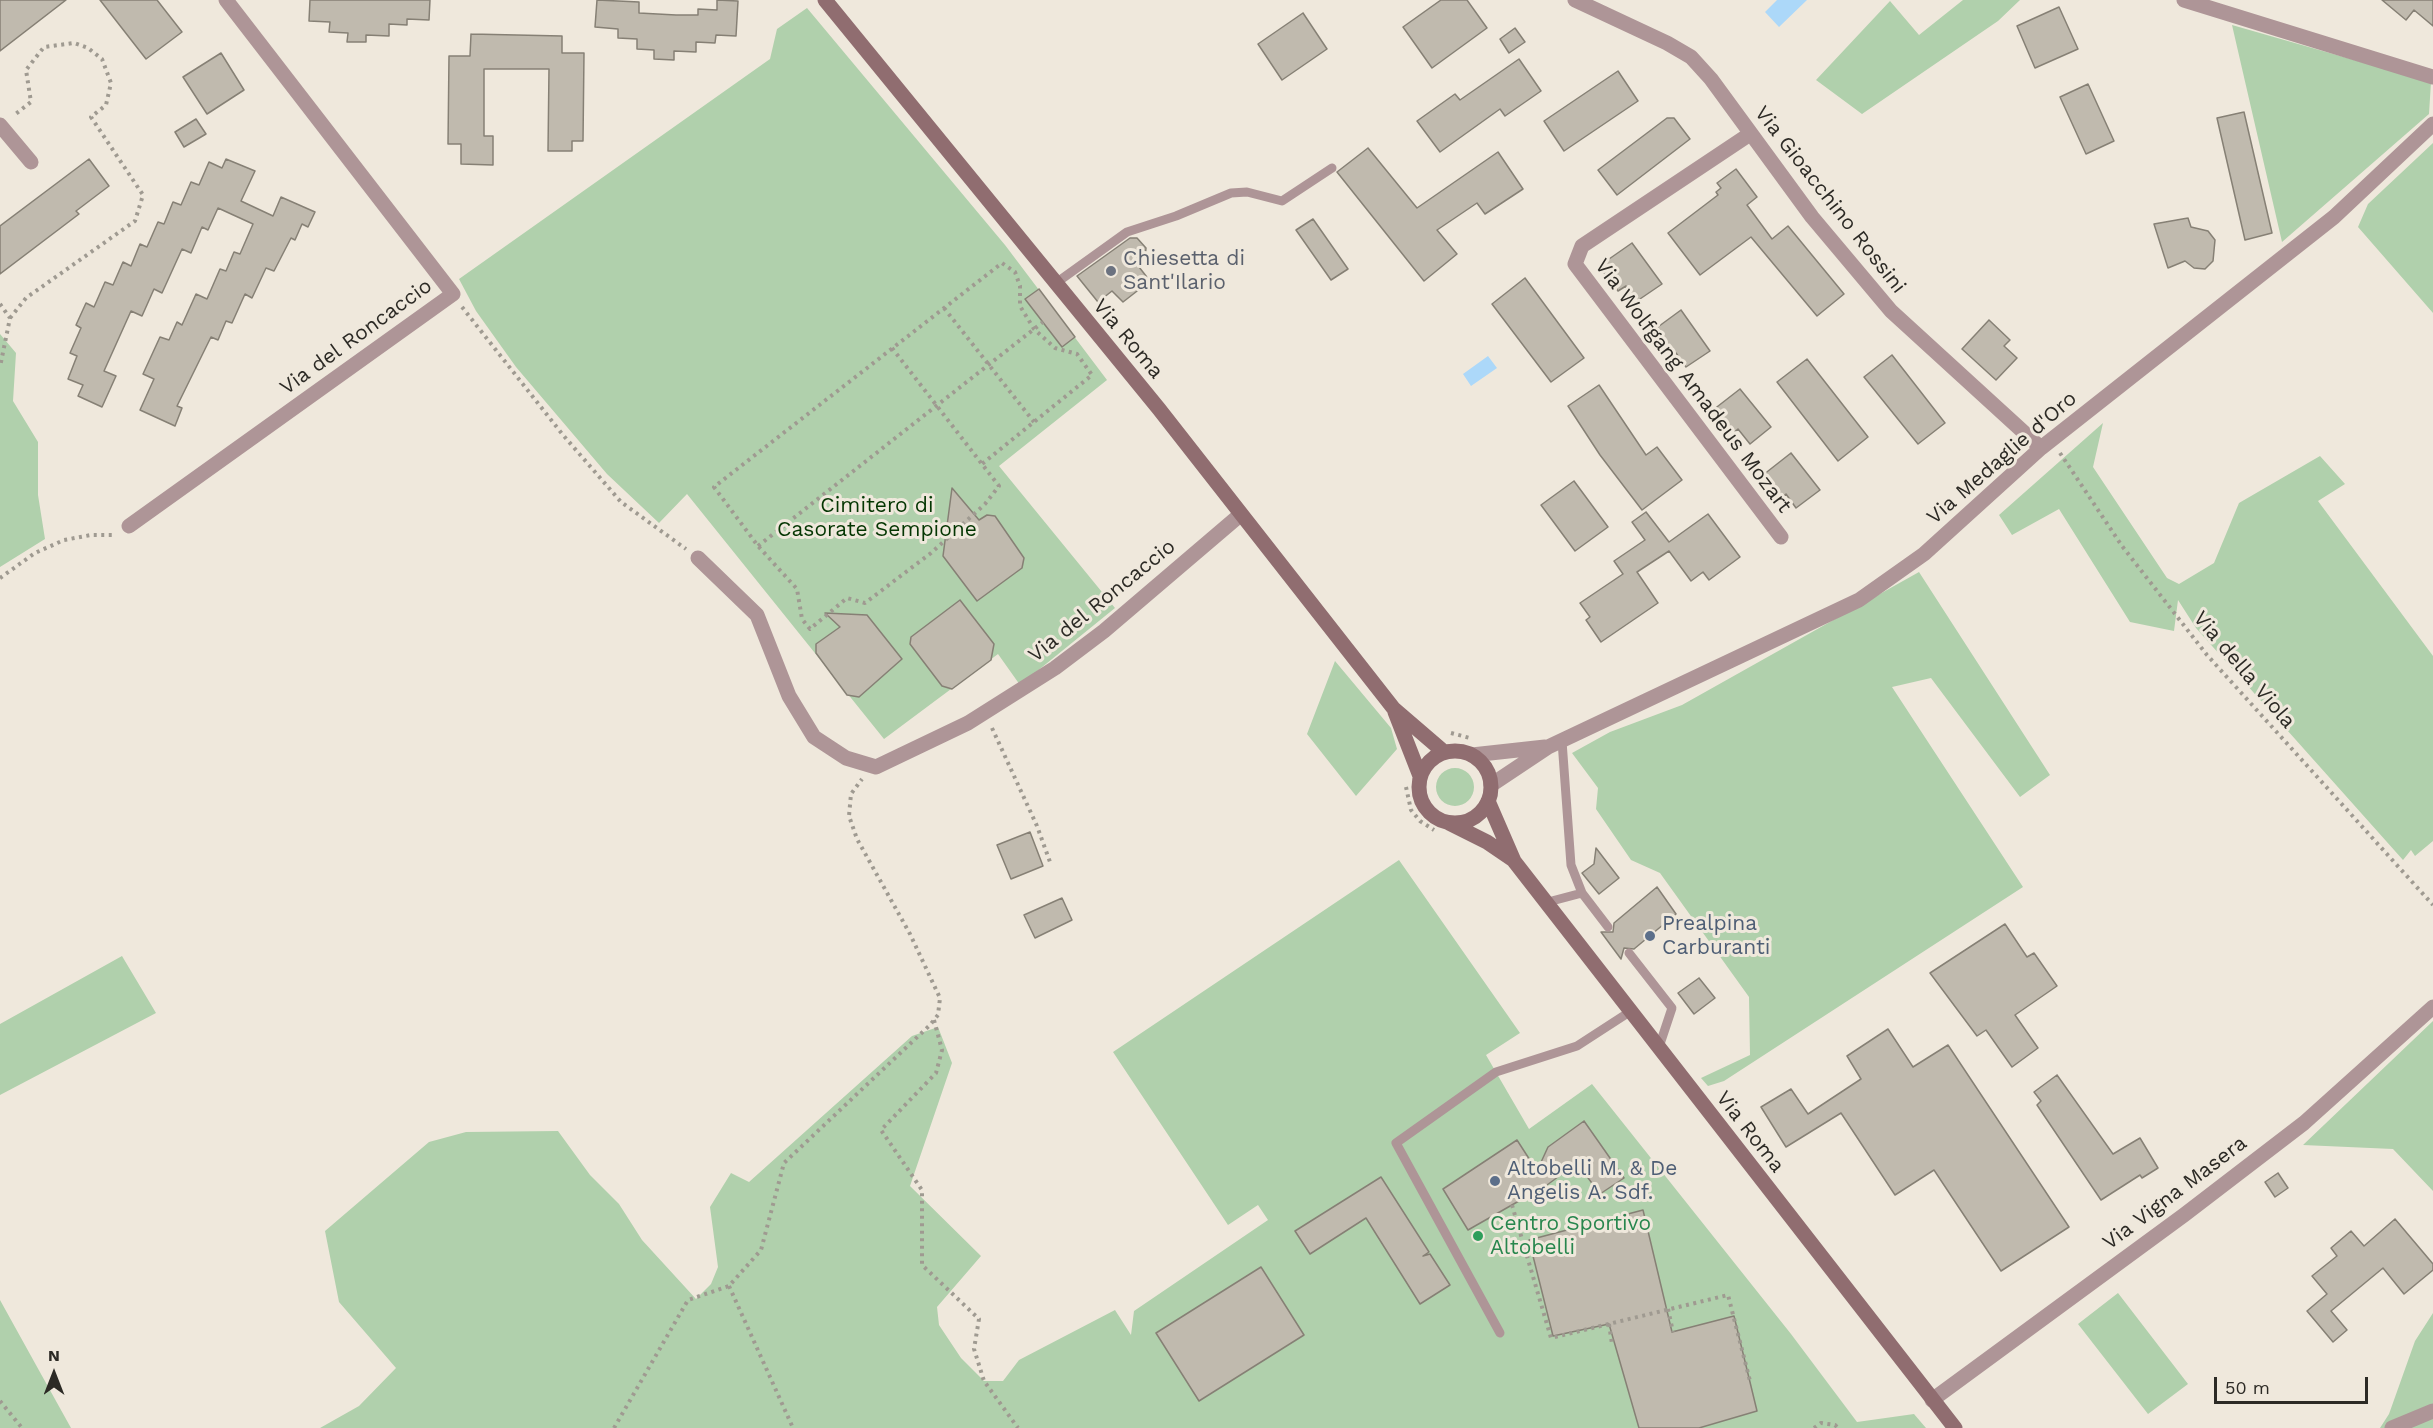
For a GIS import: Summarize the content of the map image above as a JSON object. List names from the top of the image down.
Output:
{
  "streets": {
    "street": [
      "Via Gioacchino Rossini",
      "Via del Roncaccio",
      "Via Roma",
      "Via Wolfgang Amadeus Mozart",
      "Via Medaglie d'Oro",
      "Via Vigna Masera"
    ],
    "path": ["Via della Viola"]
  },
  "crossings": [
    ["Via Gioacchino Rossini", "Via Wolfgang Amadeus Mozart"],
    ["Via Gioacchino Rossini", "Via Medaglie d'Oro"],
    ["Via Gioacchino Rossini", "Via della Viola"],
    ["Via del Roncaccio", "Via Roma"],
    ["Via Roma", "Via Medaglie d'Oro"],
    ["Via Roma", "Via Vigna Masera"],
    ["Via Medaglie d'Oro", "Via della Viola"]
  ],
  "parks": ["Cimitero di Casorate Sempione"],
  "places": [
    "Chiesetta di Sant'Ilario",
    "Prealpina Carburanti",
    "Altobelli M. & De Angelis A. Sdf.",
    "Centro Sportivo Altobelli"
  ],
  "scale_bar": "50 m",
  "north": "top"
}
